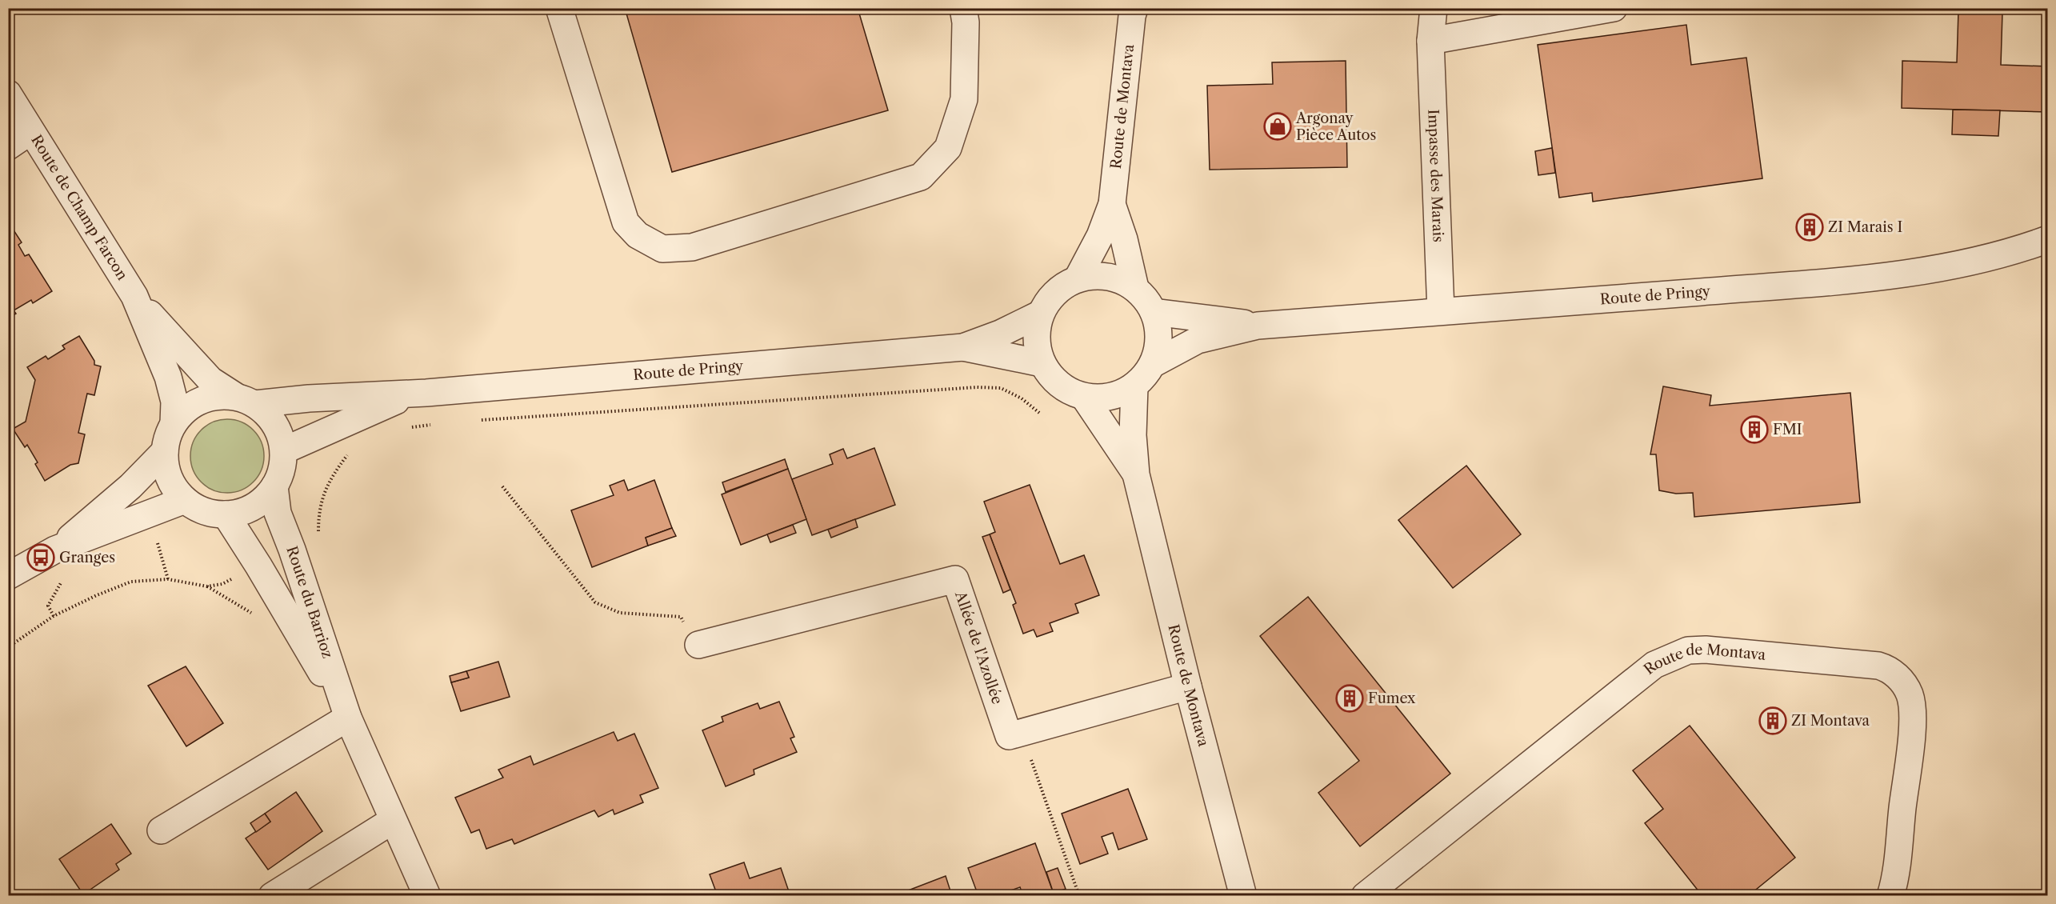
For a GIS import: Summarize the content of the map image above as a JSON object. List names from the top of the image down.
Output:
{
  "streets": {
    "street": [
      "Route de Montava",
      "Impasse des Marais",
      "Route de Champ Farcon",
      "Route de Pringy",
      "Route du Barrioz",
      "Allée de l'Azollée"
    ]
  },
  "crossings": [
    ["Route de Montava", "Route de Pringy"],
    ["Impasse des Marais", "Route de Pringy"],
    ["Route de Champ Farcon", "Route de Pringy"],
    ["Route de Champ Farcon", "Route du Barrioz"],
    ["Route de Pringy", "Route du Barrioz"]
  ],
  "places": {
    "shop": ["Argonay Pièce Autos"],
    "building": [
      "ZI Marais I",
      "FMI",
      "Fumex",
      "ZI Montava"
    ],
    "bus stop": ["Granges"]
  }
}
